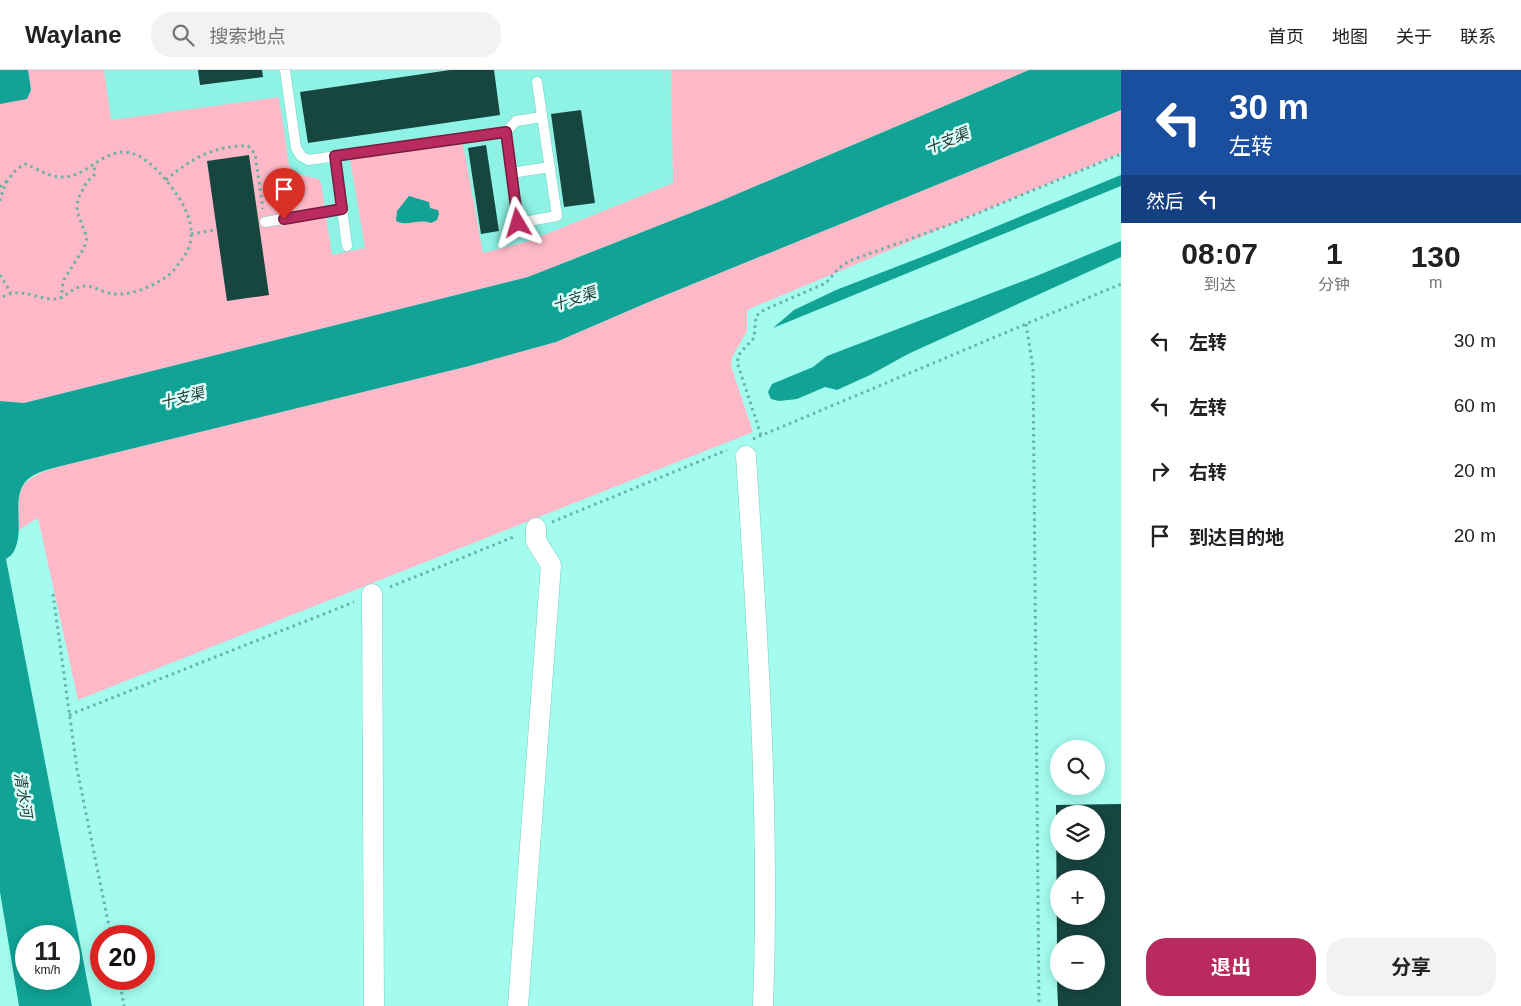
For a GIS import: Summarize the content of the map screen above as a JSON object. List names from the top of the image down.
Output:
{
  "water": ["十支渠", "清水河"],
  "page": {
    "header": "Waylane",
    "search": "搜索地点",
    "nav": [
      "首页",
      "地图",
      "关于",
      "联系"
    ],
    "turn": ["30 m", "左转"],
    "then": "然后",
    "eta": [
      "08:07",
      "到达",
      "1",
      "分钟",
      "130",
      "m"
    ],
    "list": [
      {
        "name": "左转",
        "value": "30 m"
      },
      {
        "name": "左转",
        "value": "60 m"
      },
      {
        "name": "右转",
        "value": "20 m"
      },
      {
        "name": "到达目的地",
        "value": "20 m"
      }
    ],
    "map_buttons": ["+", "−"],
    "speed": "11 km/h",
    "limit": "20",
    "buttons": ["退出", "分享"]
  }
}
